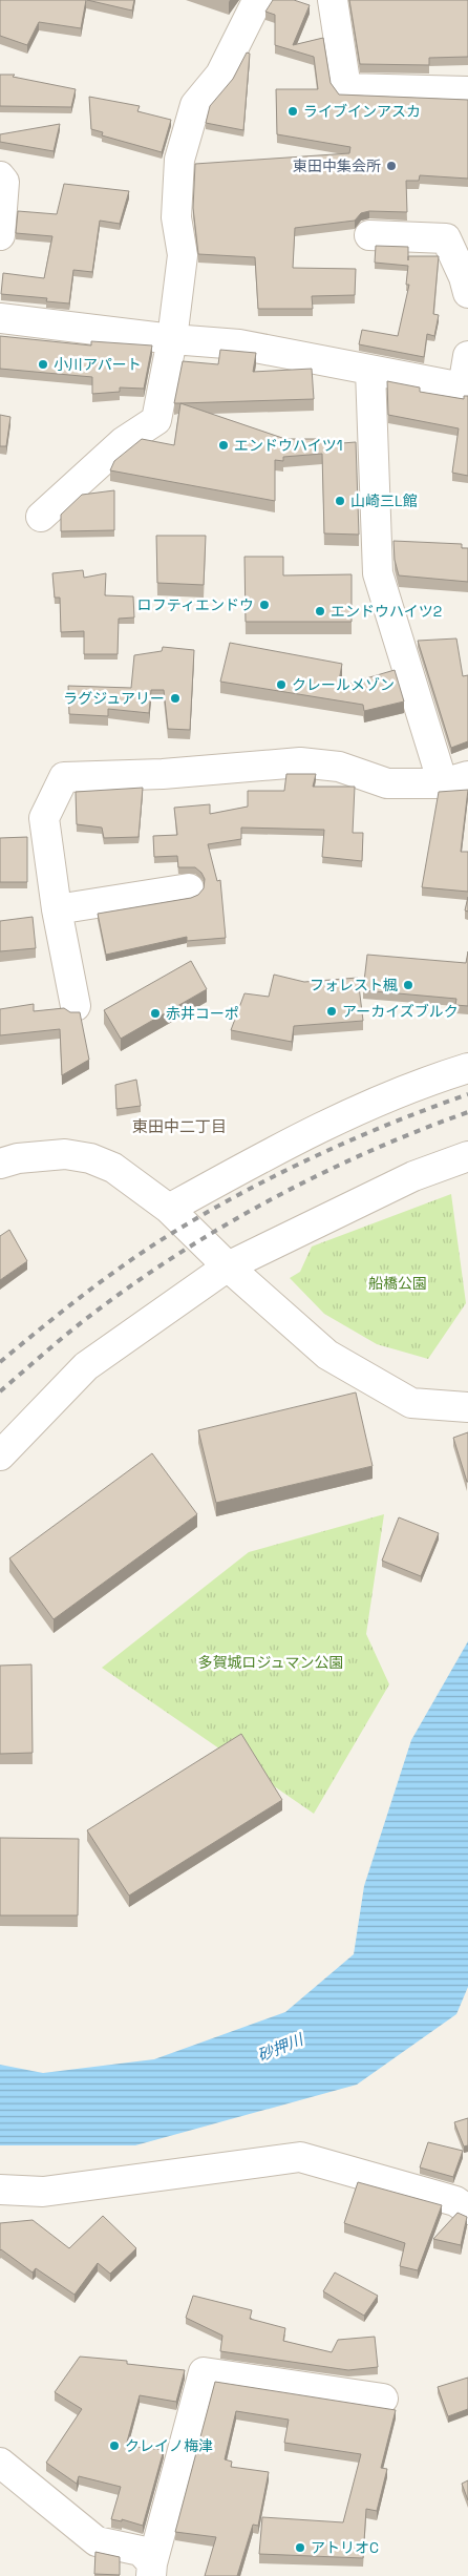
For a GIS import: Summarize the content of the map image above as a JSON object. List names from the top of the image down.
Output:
{
  "districts": ["東田中二丁目"],
  "water": ["砂押川"],
  "parks": ["船橋公園", "多賀城ロジュマン公園"],
  "places": [
    "ライブインアスカ",
    "東田中集会所",
    "小川アパート",
    "エンドウハイツ1",
    "山崎三L館",
    "ロフティエンドウ",
    "エンドウハイツ2",
    "クレールメゾン",
    "ラグジュアリー",
    "フォレスト楓",
    "アーカイズブルク",
    "赤井コーポ",
    "クレイノ梅津",
    "アトリオC"
  ]
}
